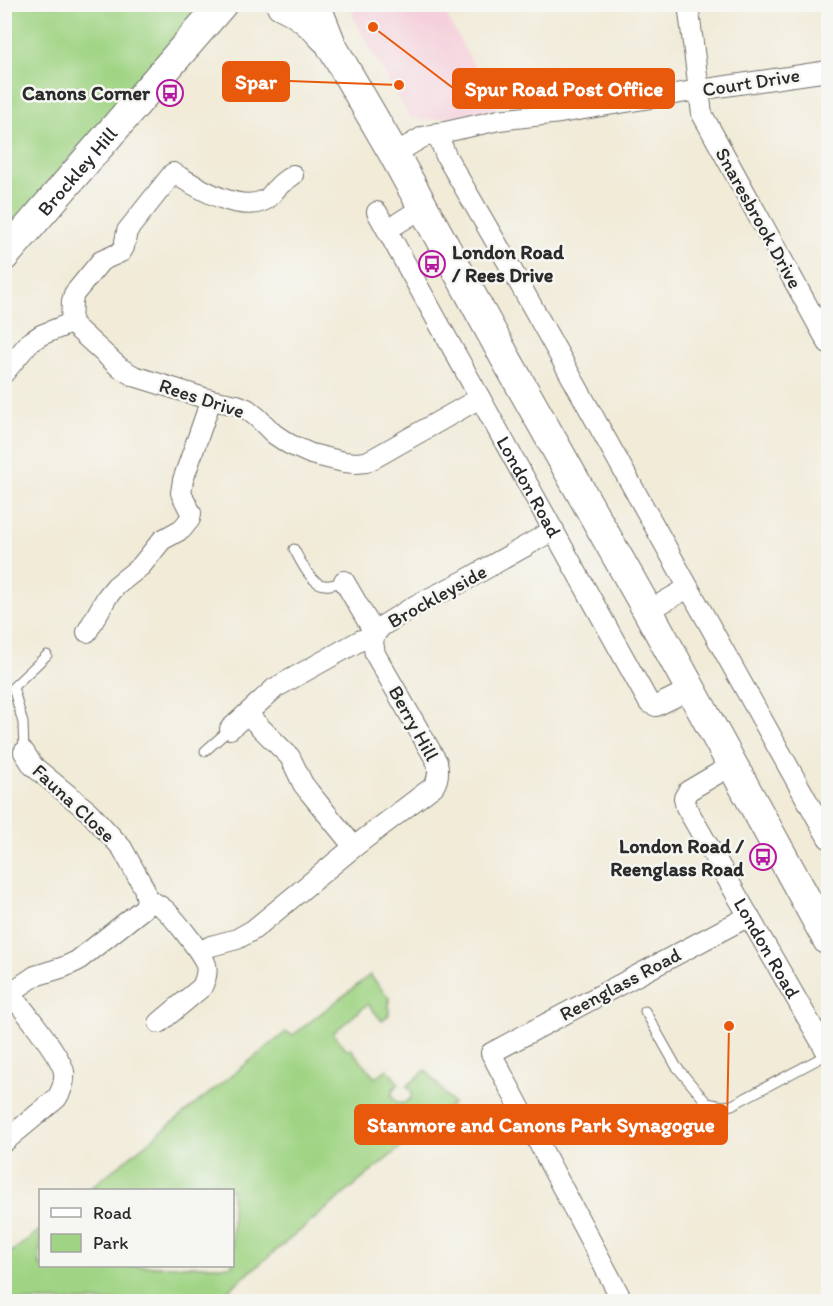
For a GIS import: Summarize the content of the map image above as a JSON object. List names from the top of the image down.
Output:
{
  "streets": {
    "main road": ["Brockley Hill", "London Road"],
    "street": [
      "Court Drive",
      "Snaresbrook Drive",
      "Rees Drive",
      "Brockleyside",
      "Berry Hill",
      "Fauna Close",
      "Reenglass Road"
    ]
  },
  "crossings": [
    ["Court Drive", "Snaresbrook Drive"],
    ["Court Drive", "London Road"],
    ["Rees Drive", "London Road"],
    ["London Road", "Brockleyside"],
    ["London Road", "Reenglass Road"],
    ["Brockleyside", "Berry Hill"]
  ],
  "places": {
    "other": ["Spur Road Post Office", "Spar", "Stanmore and Canons Park Synagogue"],
    "bus stop": ["Canons Corner", "London Road / Rees Drive", "London Road / Reenglass Road"]
  },
  "legend": ["Road", "Park"]
}
